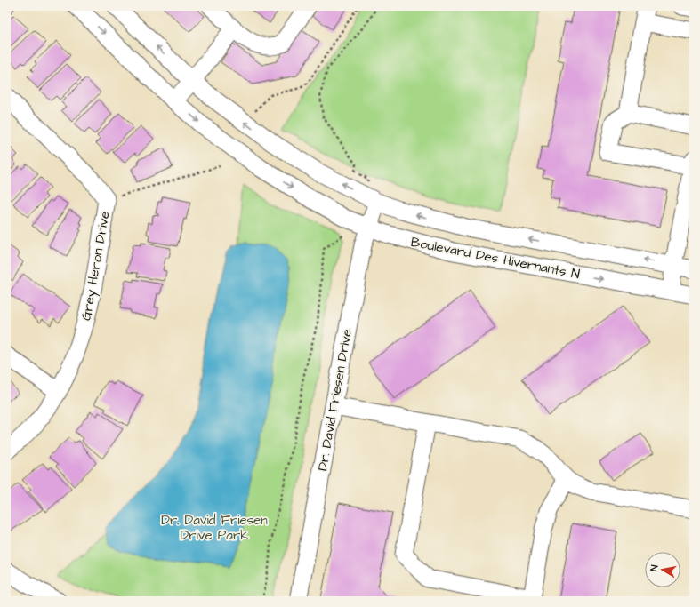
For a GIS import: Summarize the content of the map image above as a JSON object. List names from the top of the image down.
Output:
{
  "streets": {
    "street": ["Boulevard Des Hivernants N", "Grey Heron Drive", "Dr. David Friesen Drive"]
  },
  "crossings": [
    ["Boulevard Des Hivernants N", "Dr. David Friesen Drive"]
  ],
  "parks": ["Dr. David Friesen Drive Park"],
  "north": "left"
}
